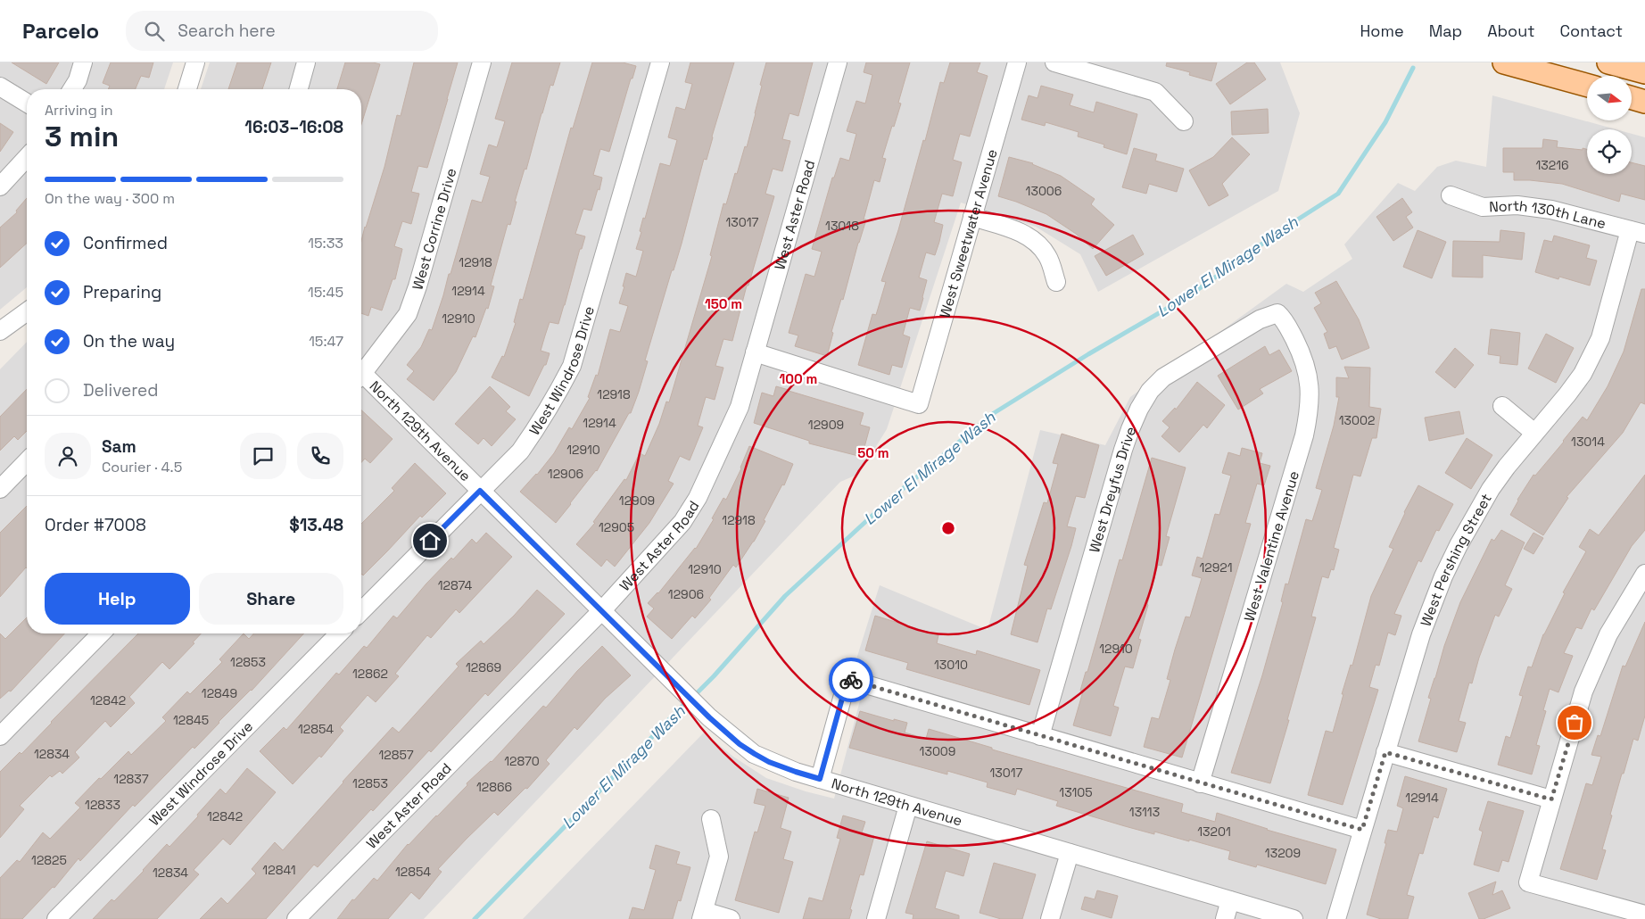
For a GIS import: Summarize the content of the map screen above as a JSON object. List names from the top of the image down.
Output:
{
  "streets": {
    "street": [
      "West Aster Road",
      "North 130th Lane",
      "West Corrine Drive",
      "West Sweetwater Avenue",
      "West Windrose Drive",
      "North 129th Avenue",
      "West Dreyfus Drive",
      "West Valentine Avenue",
      "West Pershing Street"
    ]
  },
  "crossings": [
    ["West Aster Road", "West Sweetwater Avenue"],
    ["West Aster Road", "North 129th Avenue"],
    ["North 130th Lane", "West Pershing Street"],
    ["West Windrose Drive", "North 129th Avenue"],
    ["West Dreyfus Drive", "West Valentine Avenue"]
  ],
  "water": ["Lower El Mirage Wash"],
  "house_numbers": [
    "13216",
    "13006",
    "13017",
    "13018",
    "12918",
    "12914",
    "12910",
    "12918",
    "13002",
    "12914",
    "12909",
    "13014",
    "12910",
    "12906",
    "12909",
    "12918",
    "12905",
    "12921",
    "12910",
    "12874",
    "12906",
    "12910",
    "12853",
    "13010",
    "12869",
    "12862",
    "12849",
    "12842",
    "12845",
    "12854",
    "13009",
    "12834",
    "12857",
    "12870",
    "13017",
    "12837",
    "12853",
    "12866",
    "13105",
    "12914",
    "12833",
    "13113",
    "12842",
    "13201",
    "13209",
    "12825",
    "12841",
    "12854",
    "12834"
  ],
  "north": "right",
  "page": {
    "header": "Parcelo",
    "search": "Search here",
    "nav": [
      "Home",
      "Map",
      "About",
      "Contact"
    ],
    "heading": ["3 min", "Arriving in", "16:03–16:08"],
    "panel": [
      "Sam",
      "Courier · 4.5",
      "Order #7008",
      "$13.48"
    ],
    "bar": "On the way · 300 m",
    "list": [
      ["Confirmed", "15:33"],
      ["Preparing", "15:45"],
      ["On the way", "15:47"],
      "Delivered"
    ],
    "buttons": ["Help", "Share"]
  },
  "rings": ["150 m", "100 m", "50 m"]
}
